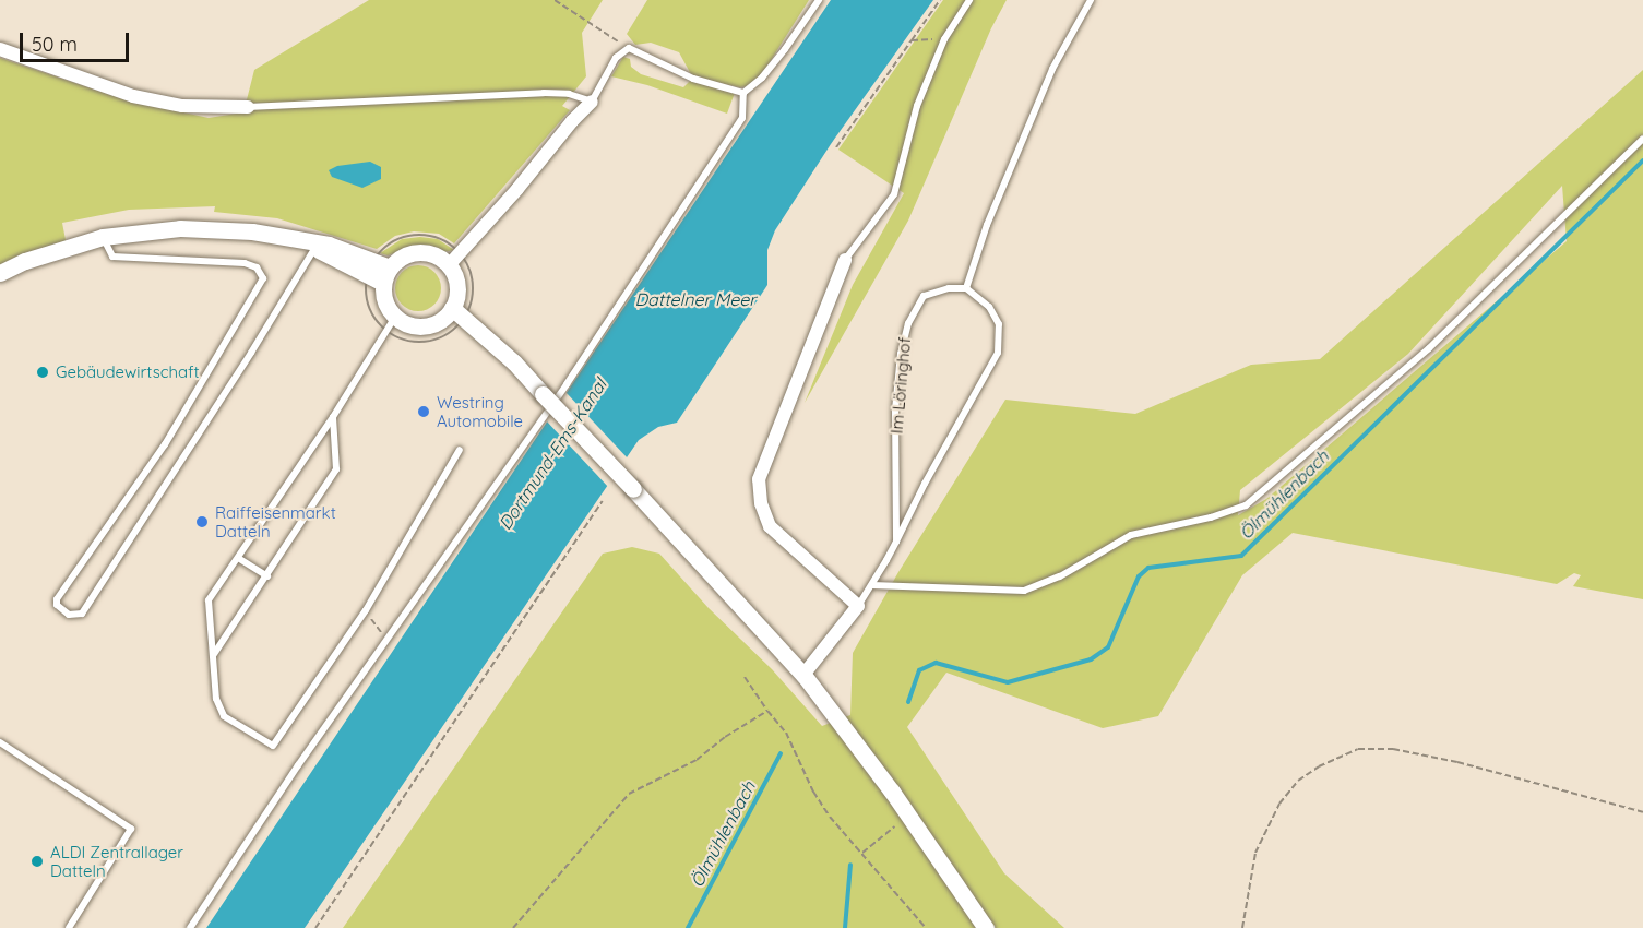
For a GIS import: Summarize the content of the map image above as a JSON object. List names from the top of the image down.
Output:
{
  "streets": {
    "street": ["Im Löringhof"]
  },
  "water": ["Dattelner Meer", "Dortmund-Ems-Kanal", "Ölmühlenbach"],
  "places": [
    "Gebäudewirtschaft",
    "Westring Automobile",
    "Raiffeisenmarkt Datteln",
    "ALDI Zentrallager Datteln"
  ],
  "scale_bar": "50 m"
}
